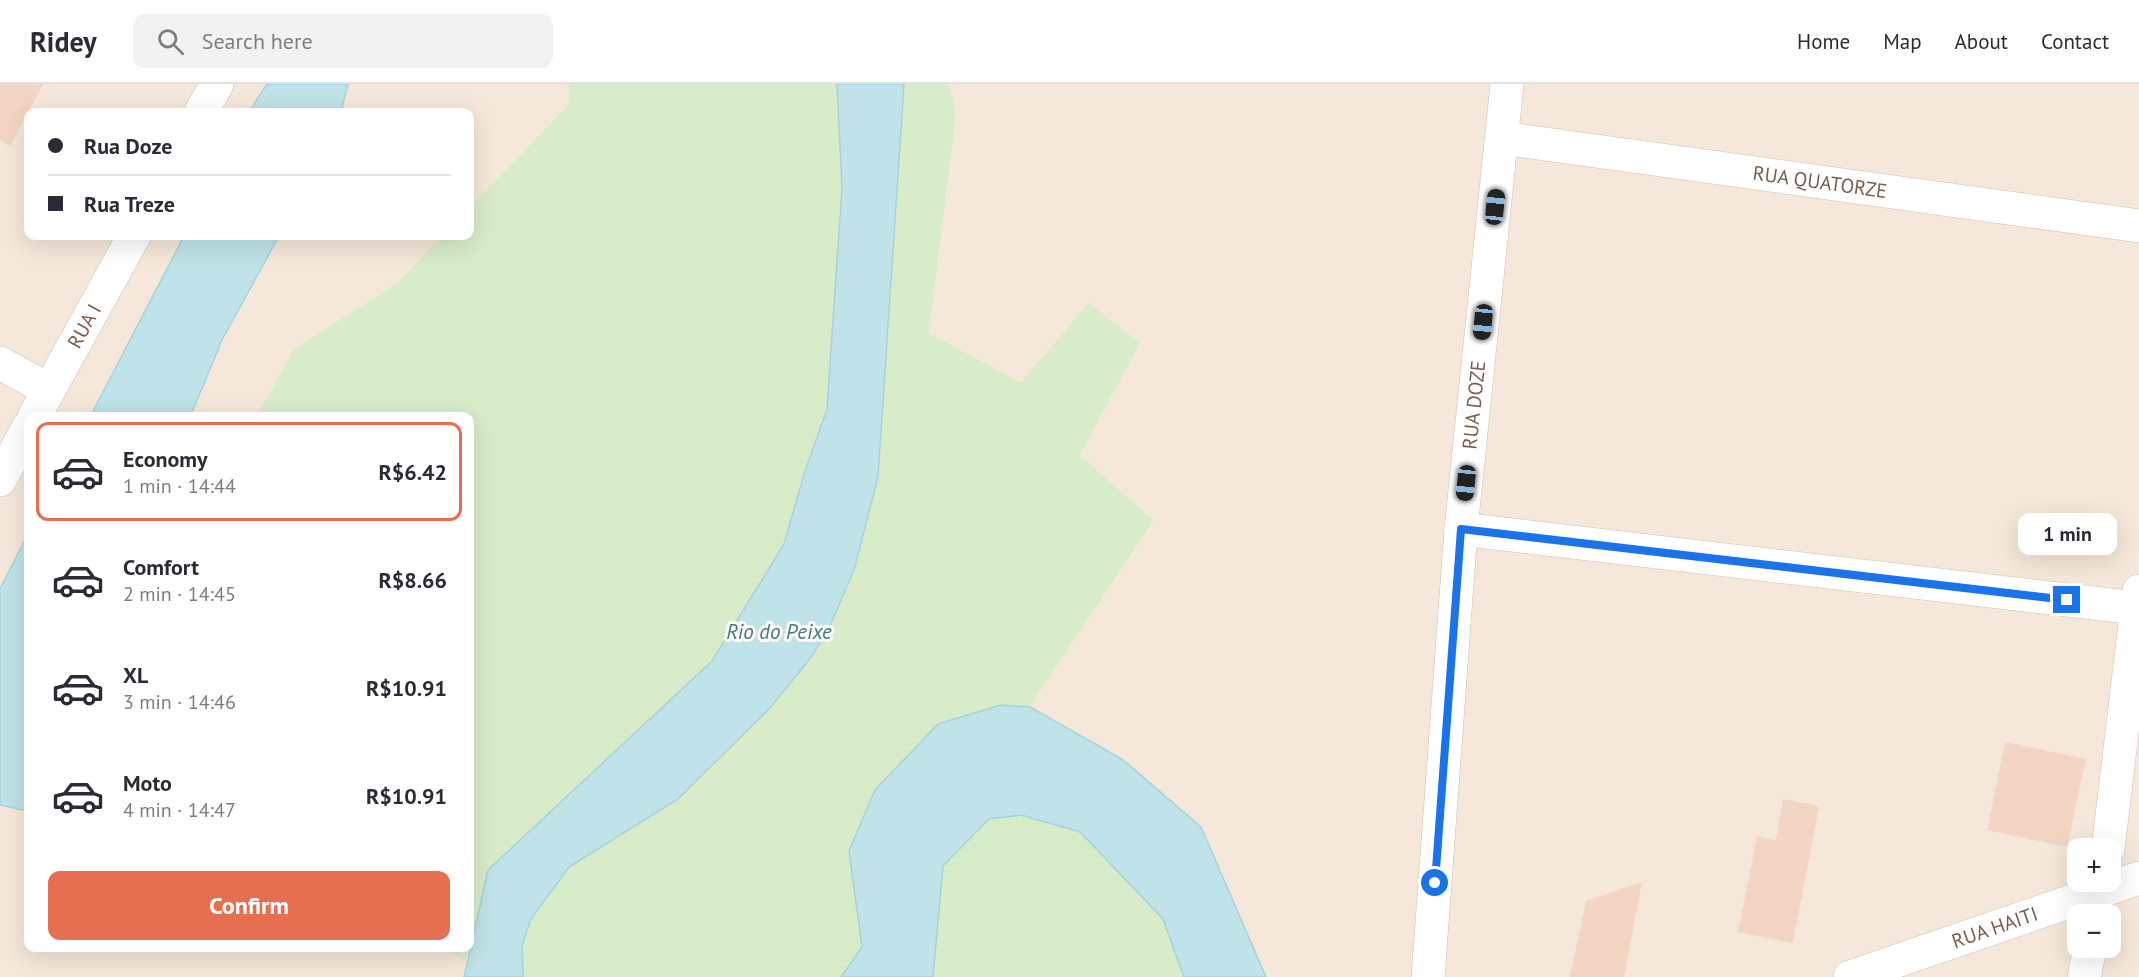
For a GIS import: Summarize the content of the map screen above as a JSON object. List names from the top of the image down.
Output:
{
  "streets": {
    "street": [
      "RUA QUATORZE",
      "RUA I",
      "RUA DOZE",
      "RUA HAITI"
    ]
  },
  "crossings": [
    ["RUA QUATORZE", "RUA DOZE"]
  ],
  "water": ["Rio do Peixe"],
  "page": {
    "header": "Ridey",
    "search": "Search here",
    "nav": [
      "Home",
      "Map",
      "About",
      "Contact"
    ],
    "banner": ["Rua Doze", "Rua Treze"],
    "list": [
      {
        "name": "Economy",
        "note": "1 min · 14:44",
        "value": "R$6.42"
      },
      {
        "name": "Comfort",
        "note": "2 min · 14:45",
        "value": "R$8.66"
      },
      {
        "name": "XL",
        "note": "3 min · 14:46",
        "value": "R$10.91"
      },
      {
        "name": "Moto",
        "note": "4 min · 14:47",
        "value": "R$10.91"
      }
    ],
    "bubble": "1 min",
    "map_buttons": ["+", "−"],
    "buttons": "Confirm"
  }
}
